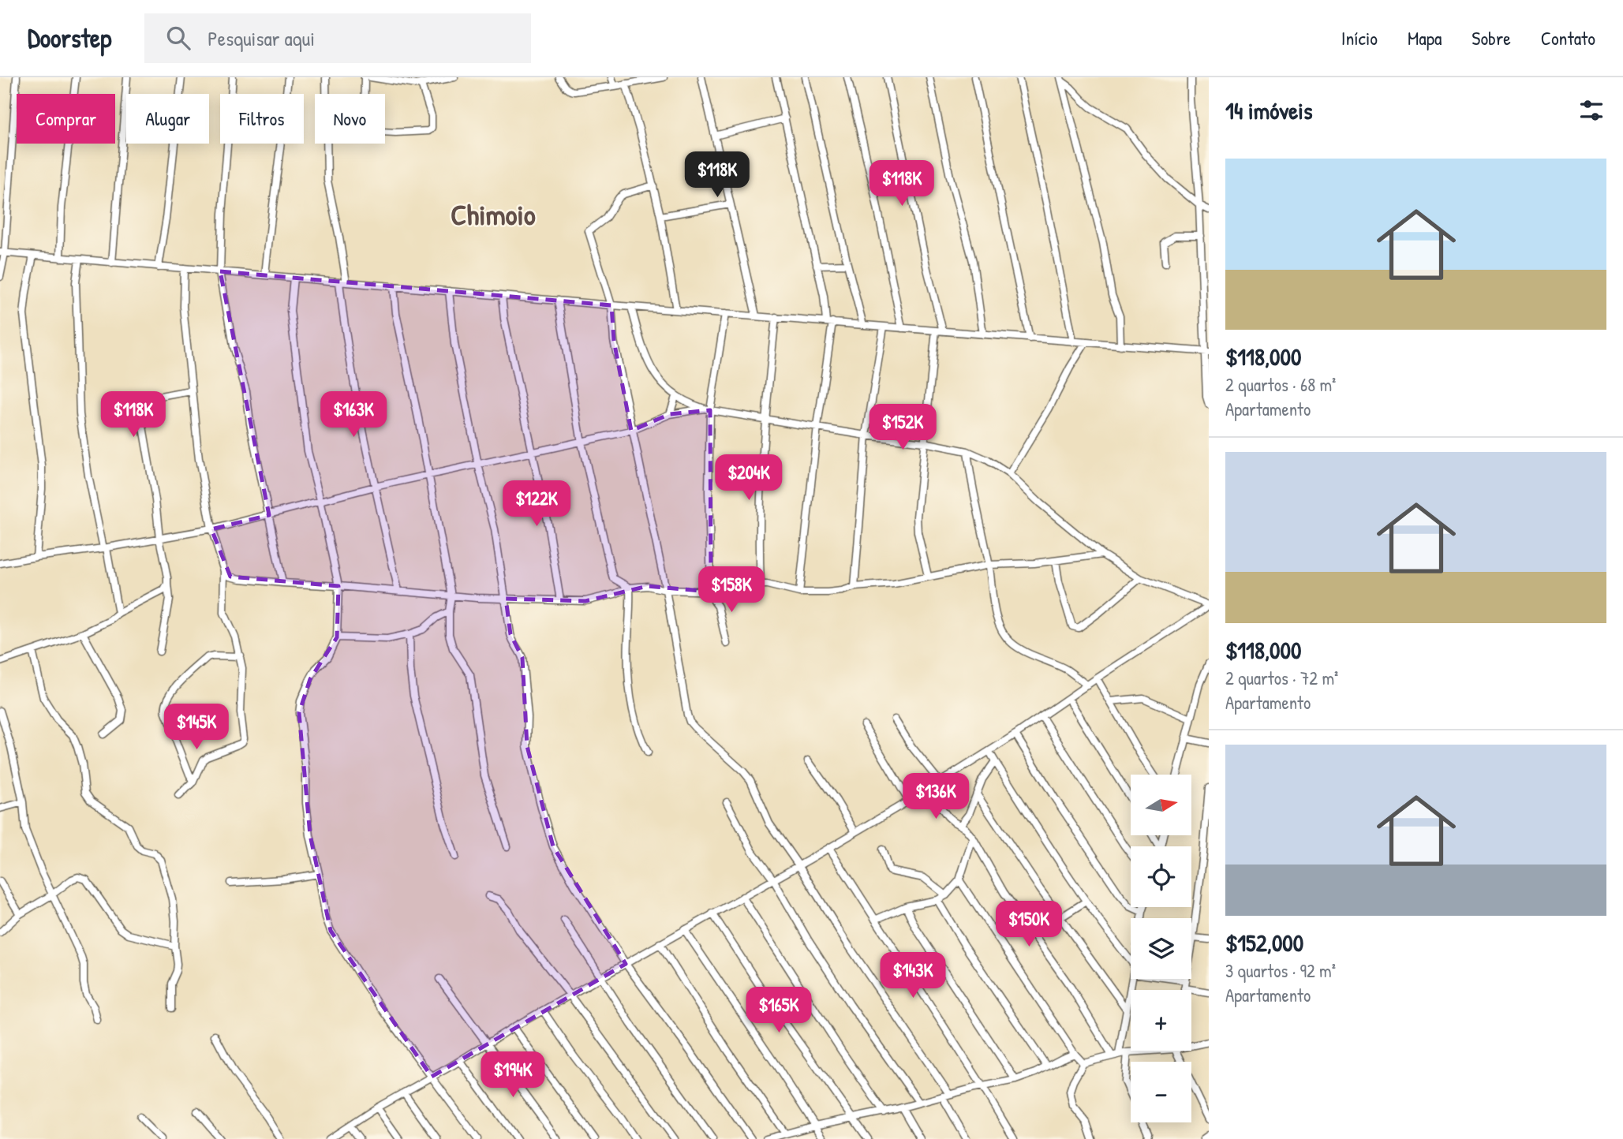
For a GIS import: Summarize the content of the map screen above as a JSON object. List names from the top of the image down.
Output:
{
  "districts": ["Chimoio"],
  "north": "right",
  "page": {
    "header": "Doorstep",
    "search": "Pesquisar aqui",
    "nav": [
      "Início",
      "Mapa",
      "Sobre",
      "Contato"
    ],
    "heading": "14 imóveis",
    "chip": [
      "Comprar",
      "Alugar",
      "Filtros",
      "Novo"
    ],
    "list": [
      {
        "name": "$118,000",
        "note": "2 quartos · 68 m² · Apartamento"
      },
      {
        "name": "$118,000",
        "note": "2 quartos · 72 m² · Apartamento"
      },
      {
        "name": "$152,000",
        "note": "3 quartos · 92 m² · Apartamento"
      }
    ],
    "price": [
      "$118K",
      "$118K",
      "$118K",
      "$163K",
      "$152K",
      "$204K",
      "$122K",
      "$158K",
      "$145K",
      "$136K",
      "$150K",
      "$143K",
      "$165K",
      "$194K"
    ],
    "map_buttons": ["+", "−"]
  }
}
